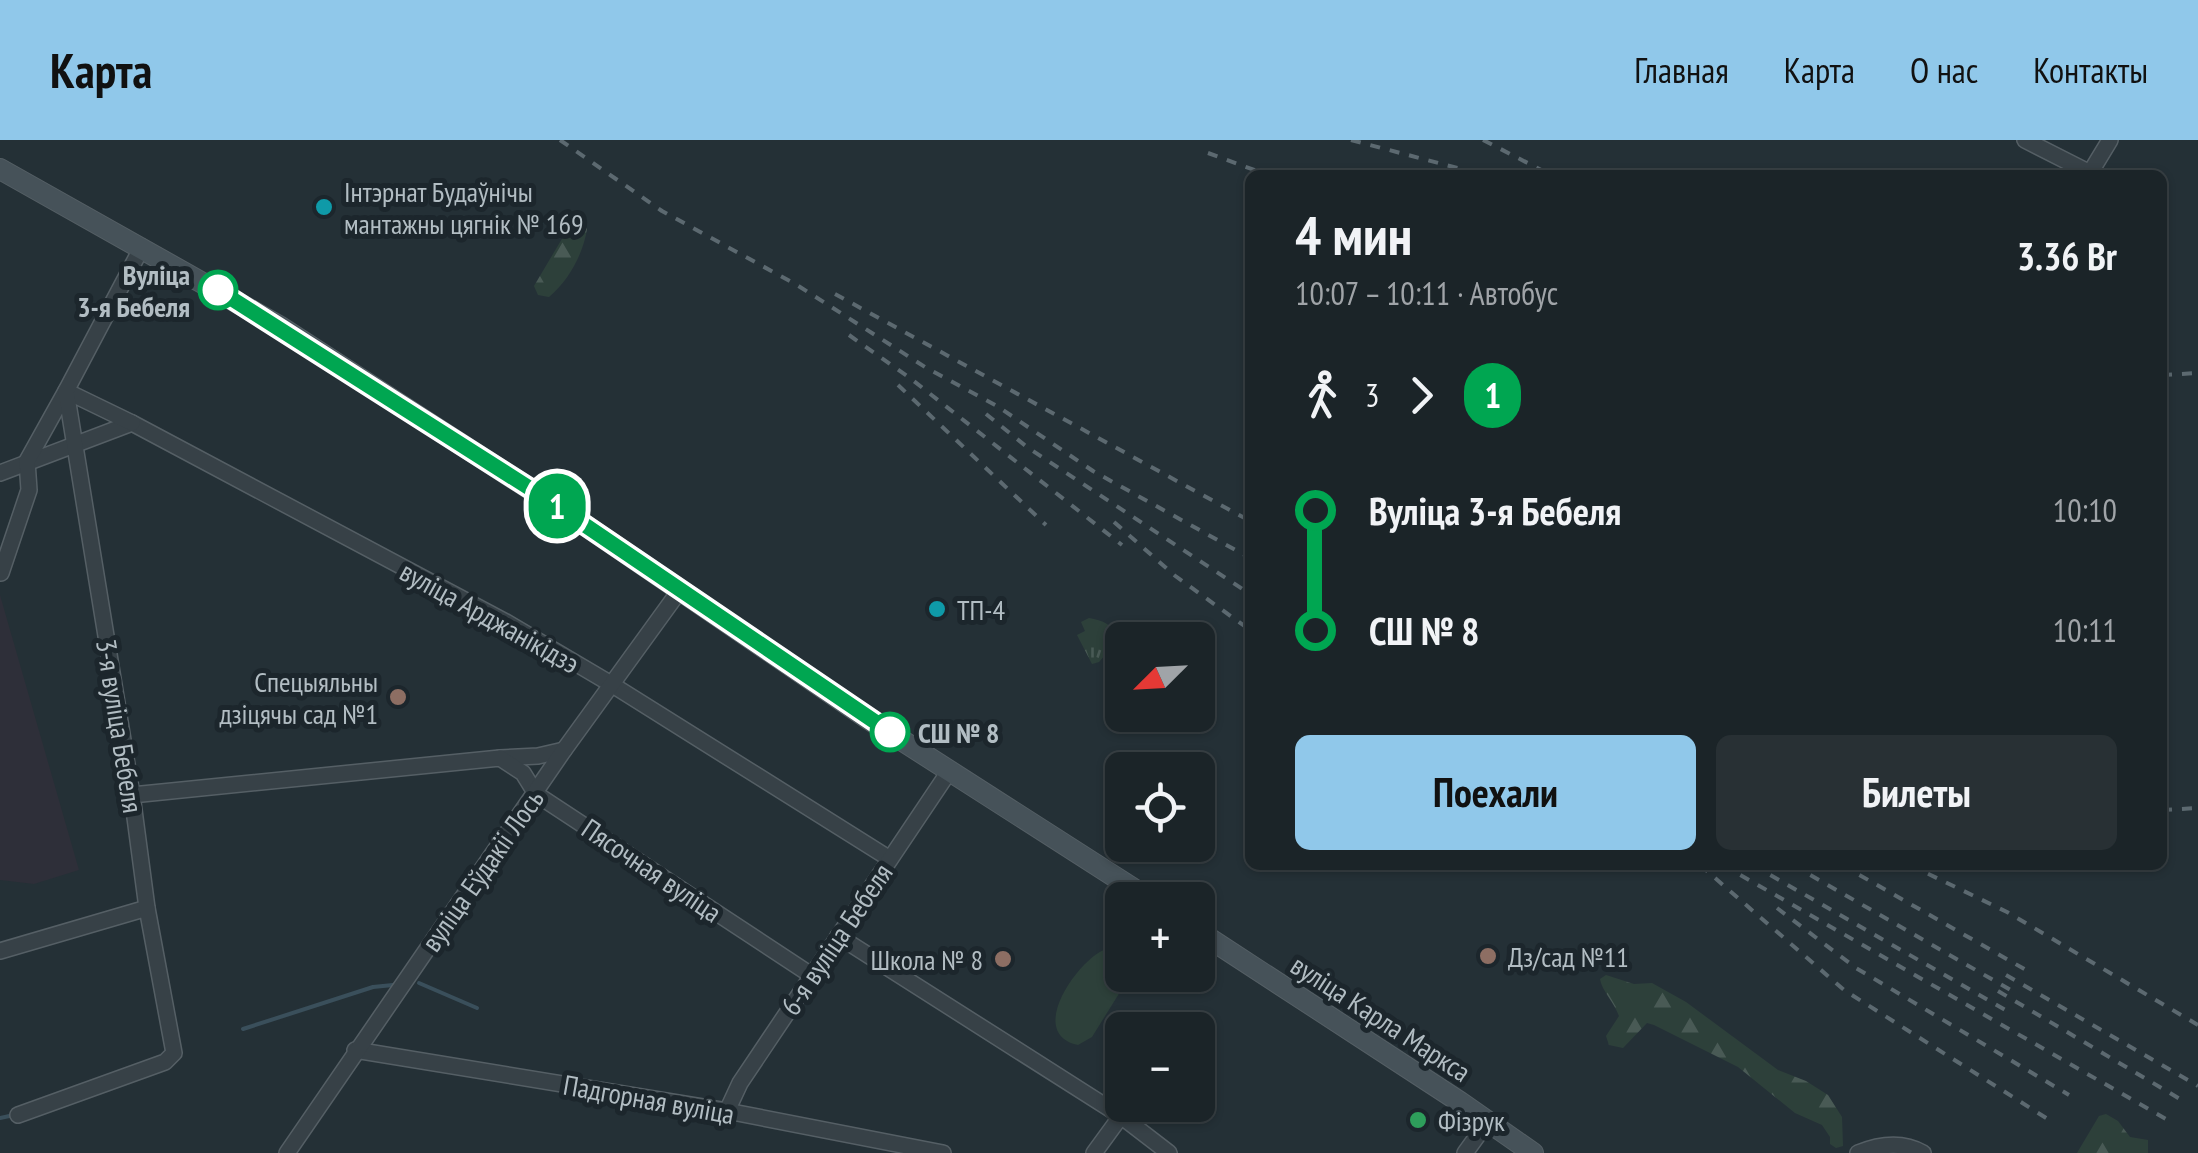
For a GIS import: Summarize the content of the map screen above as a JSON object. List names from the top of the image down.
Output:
{
  "streets": {
    "main road": ["вуліца Карла Маркса"],
    "street": [
      "вуліца Арджанікідзэ",
      "3-я вуліца Бебеля",
      "вуліца Еўдакіі Лось",
      "Пясочная вуліца",
      "6-я вуліца Бебеля",
      "Падгорная вуліца"
    ]
  },
  "crossings": [
    ["вуліца Арджанікідзэ", "3-я вуліца Бебеля"],
    ["вуліца Арджанікідзэ", "вуліца Еўдакіі Лось"],
    ["вуліца Арджанікідзэ", "6-я вуліца Бебеля"],
    ["вуліца Еўдакіі Лось", "Пясочная вуліца"],
    ["вуліца Еўдакіі Лось", "Падгорная вуліца"],
    ["Пясочная вуліца", "6-я вуліца Бебеля"],
    ["6-я вуліца Бебеля", "Падгорная вуліца"]
  ],
  "places": [
    "Інтэрнат Будаўнічы мантажны цягнік № 169",
    "Вуліца 3-я Бебеля",
    "ТП-4",
    "Спецыяльны дзіцячы сад №1",
    "СШ № 8",
    "Дз/сад №11",
    "Школа № 8",
    "Фізрук"
  ],
  "lines": ["bus line 1"],
  "north": "bottom left",
  "page": {
    "header": "Карта",
    "nav": [
      "Главная",
      "Карта",
      "О нас",
      "Контакты"
    ],
    "on_map": "1",
    "heading": ["4 мин", "10:07 – 10:11 · Автобус", "3.36 Br"],
    "legs": ["3", "1"],
    "list": [
      {
        "name": "Вуліца 3-я Бебеля",
        "value": "10:10"
      },
      {
        "name": "СШ № 8",
        "value": "10:11"
      }
    ],
    "map_buttons": ["+", "−"],
    "buttons": ["Поехали", "Билеты"]
  }
}
